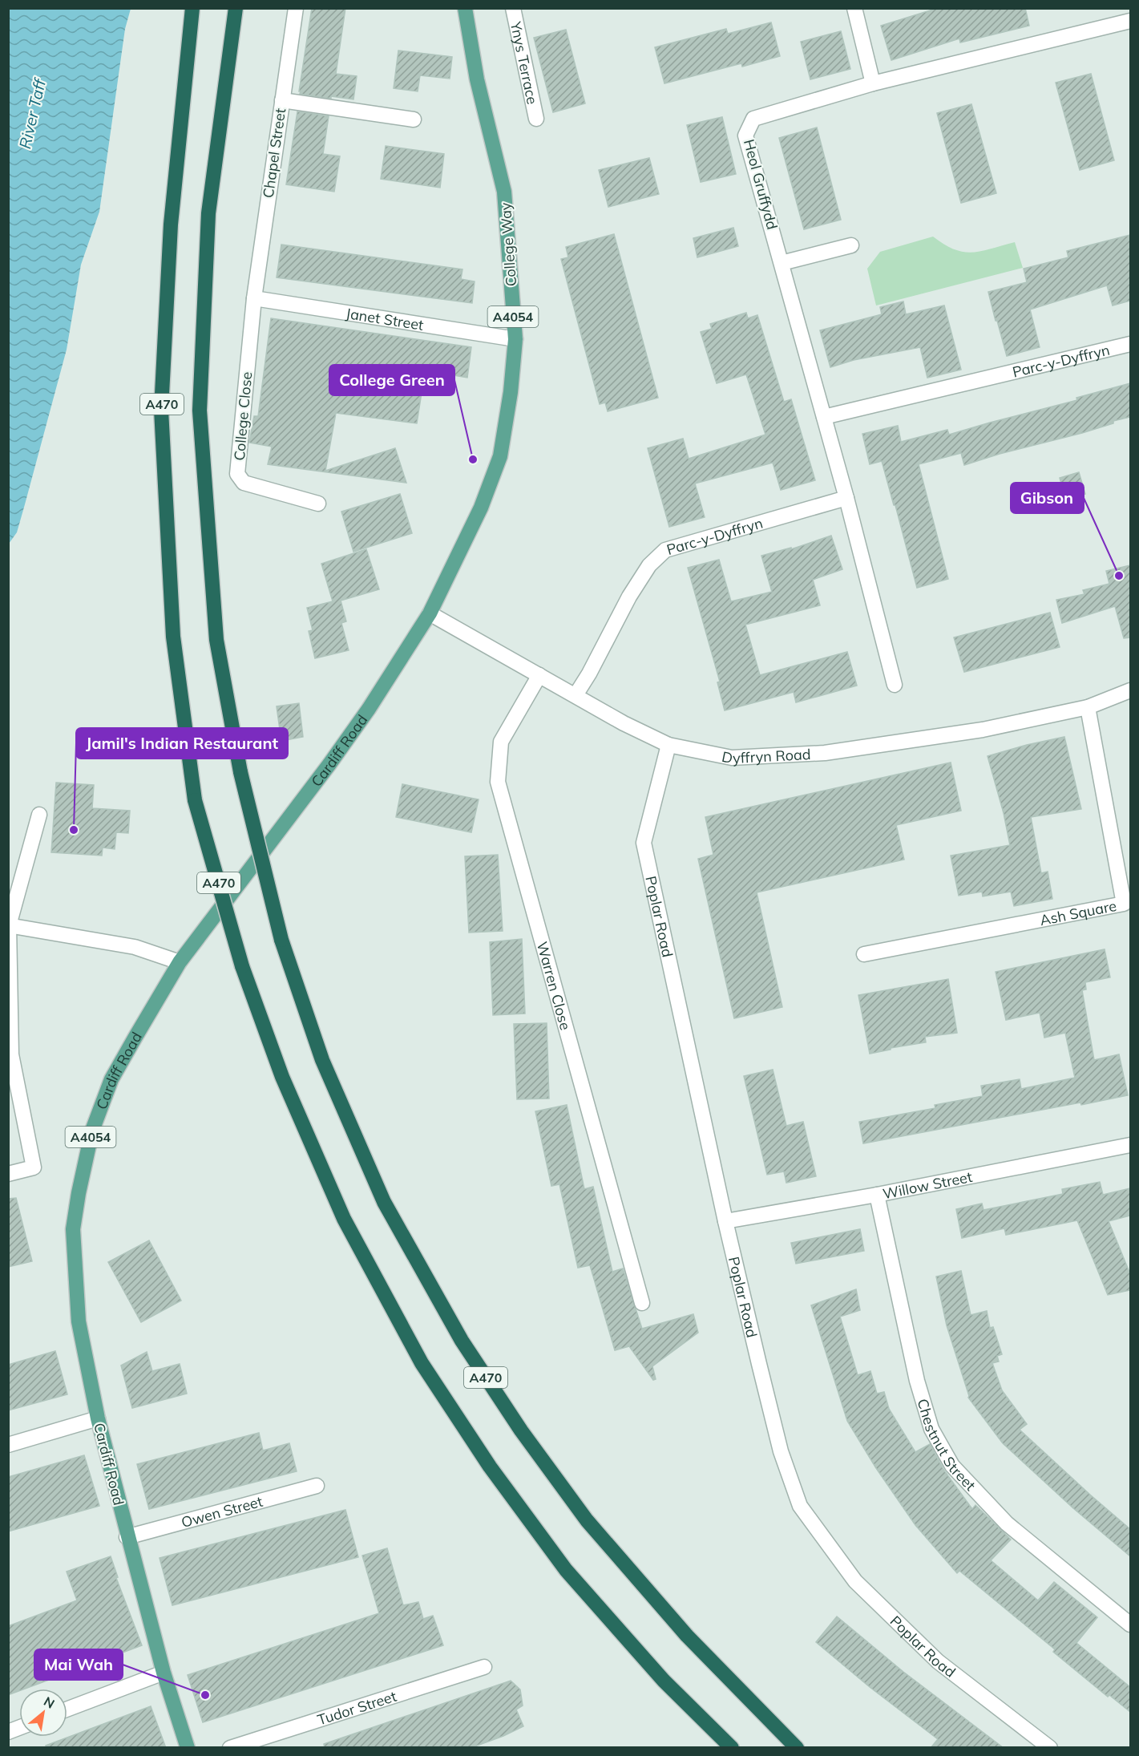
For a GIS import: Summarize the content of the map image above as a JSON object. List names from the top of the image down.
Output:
{
  "streets": {
    "highway": ["A470"],
    "main road": ["College Way", "A4054", "Cardiff Road"],
    "street": [
      "Ynys Terrace",
      "Chapel Street",
      "Heol Gruffydd",
      "Janet Street",
      "Parc-y-Dyffryn",
      "College Close",
      "Dyffryn Road",
      "Ash Square",
      "Poplar Road",
      "Warren Close",
      "Willow Street",
      "Chestnut Street",
      "Owen Street",
      "Tudor Street"
    ]
  },
  "crossings": [
    ["Chapel Street", "Janet Street"],
    ["Chapel Street", "College Close"],
    ["Heol Gruffydd", "Parc-y-Dyffryn"],
    ["College Way", "Janet Street"],
    ["College Way", "Cardiff Road"],
    ["College Way", "Dyffryn Road"],
    ["Janet Street", "College Close"],
    ["Parc-y-Dyffryn", "Dyffryn Road"],
    ["Cardiff Road", "Dyffryn Road"],
    ["Cardiff Road", "Owen Street"],
    ["Dyffryn Road", "Ash Square"],
    ["Dyffryn Road", "Poplar Road"],
    ["Dyffryn Road", "Warren Close"],
    ["Poplar Road", "Willow Street"],
    ["Willow Street", "Chestnut Street"]
  ],
  "water": ["River Taff"],
  "places": [
    "College Green",
    "Gibson",
    "Jamil's Indian Restaurant",
    "Mai Wah"
  ],
  "north": "top right"
}
